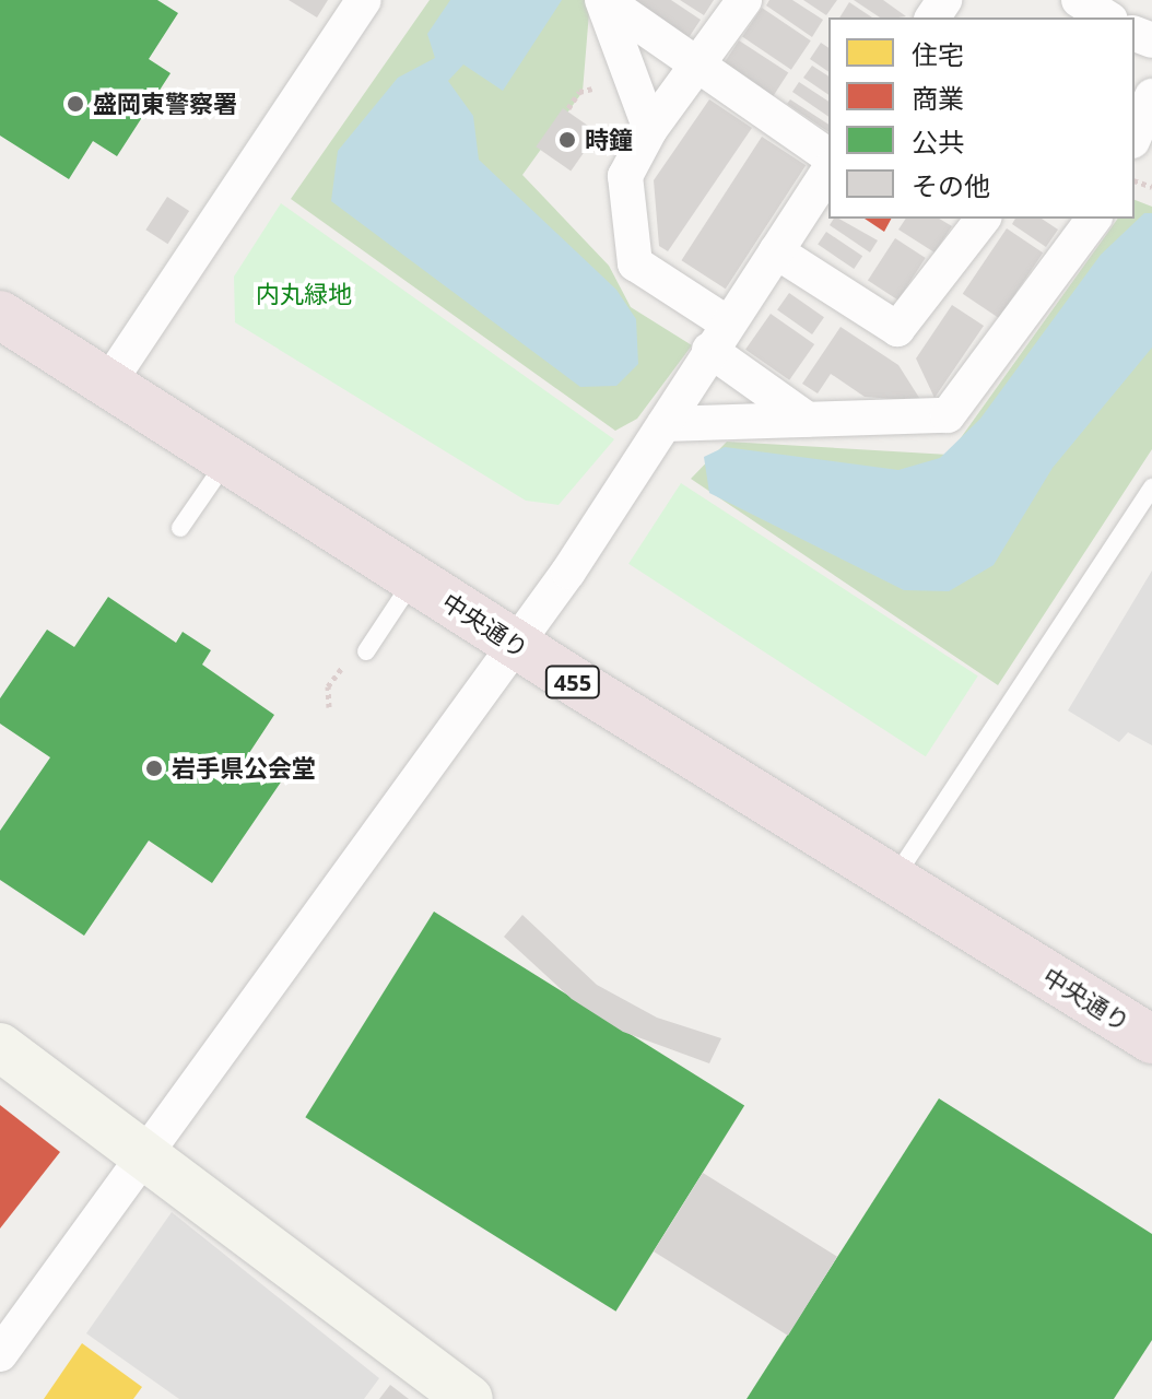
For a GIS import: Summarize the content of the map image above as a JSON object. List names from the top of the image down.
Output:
{
  "streets": {
    "highway": ["中央通り", "455"]
  },
  "parks": ["内丸緑地"],
  "places": ["盛岡東警察署", "時鐘", "岩手県公会堂"],
  "legend": [
    "住宅",
    "商業",
    "公共",
    "その他"
  ]
}
